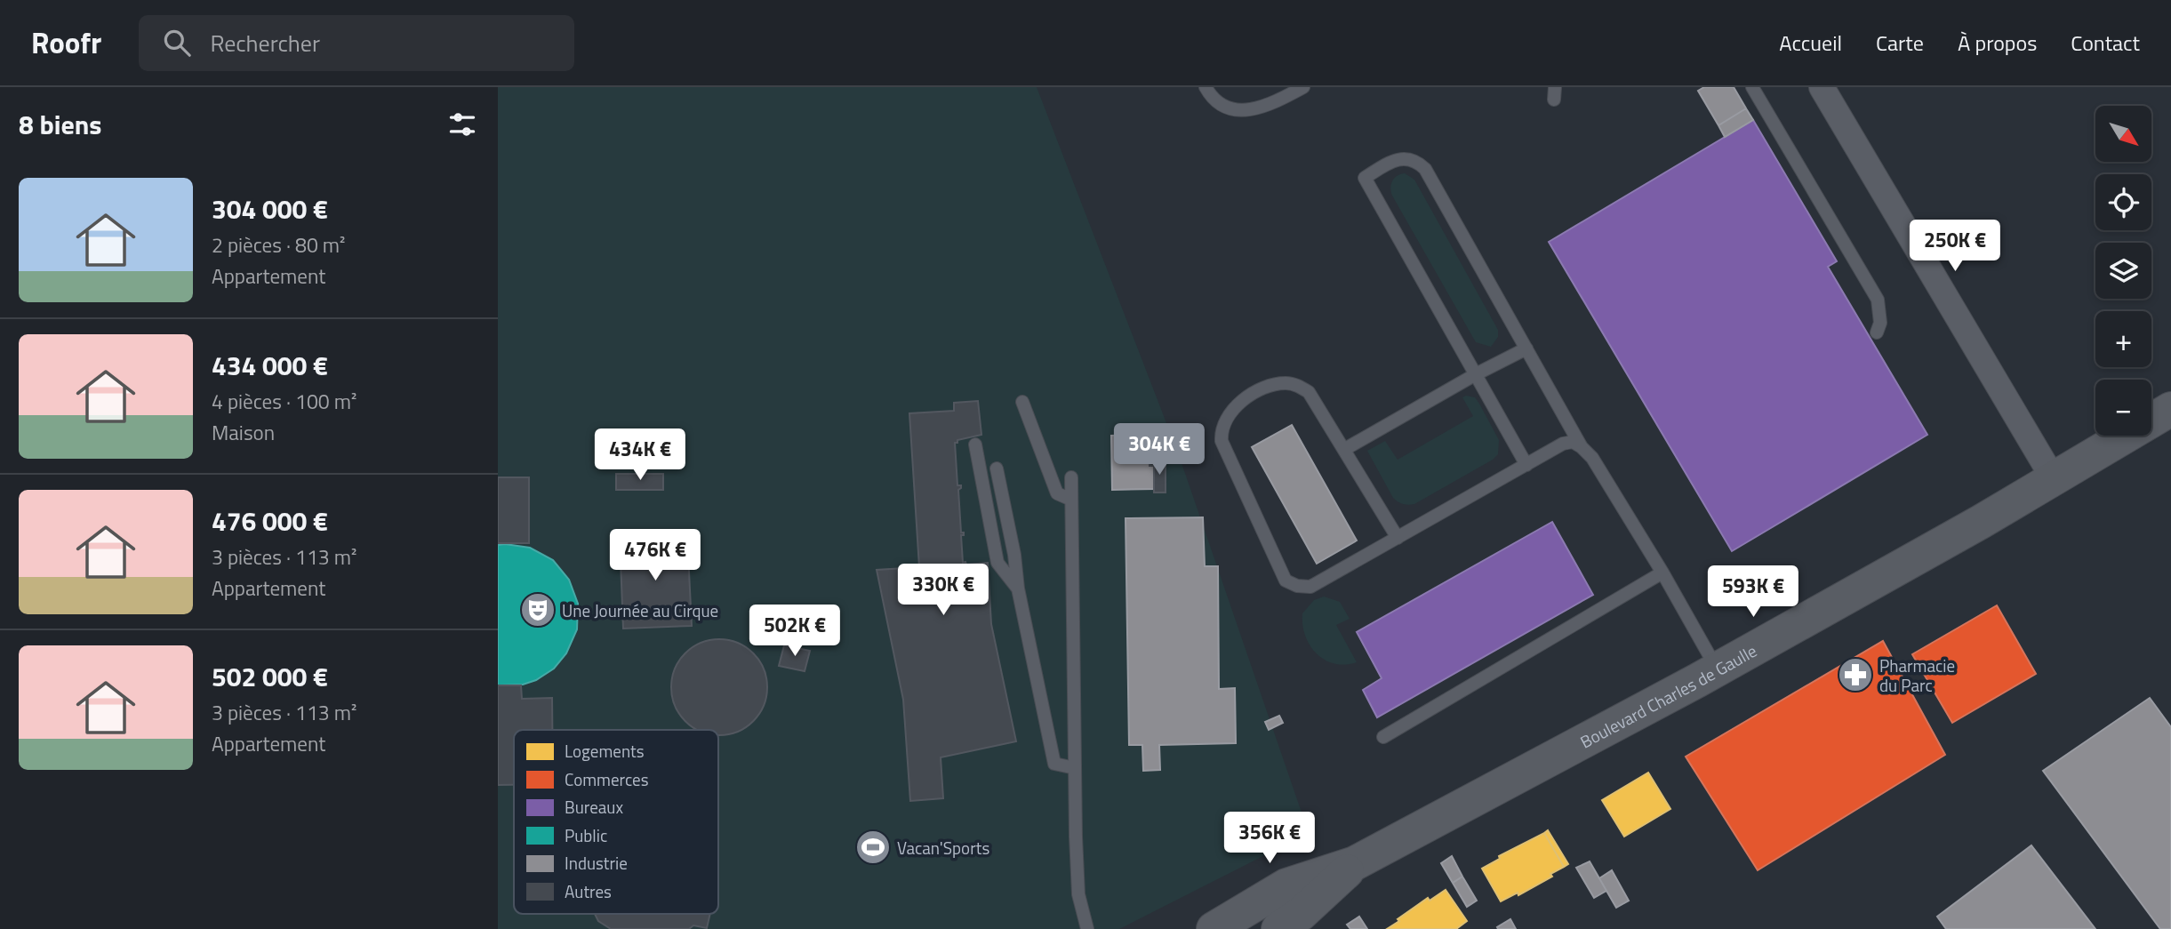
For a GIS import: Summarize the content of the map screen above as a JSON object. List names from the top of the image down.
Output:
{
  "streets": {
    "main road": ["Boulevard Charles de Gaulle"]
  },
  "places": {
    "theatre": ["Une Journée au Cirque"],
    "pharmacy": ["Pharmacie du Parc"],
    "sports": ["Vacan'Sports"]
  },
  "legend": [
    "Logements",
    "Commerces",
    "Bureaux",
    "Public",
    "Industrie",
    "Autres"
  ],
  "north": "bottom right",
  "page": {
    "header": "Roofr",
    "search": "Rechercher",
    "nav": [
      "Accueil",
      "Carte",
      "À propos",
      "Contact"
    ],
    "heading": "8 biens",
    "map_buttons": ["+", "−"],
    "list": [
      {
        "name": "304 000 €",
        "note": "2 pièces · 80 m² · Appartement"
      },
      {
        "name": "434 000 €",
        "note": "4 pièces · 100 m² · Maison"
      },
      {
        "name": "476 000 €",
        "note": "3 pièces · 113 m² · Appartement"
      },
      {
        "name": "502 000 €",
        "note": "3 pièces · 113 m² · Appartement"
      }
    ],
    "price": [
      "250K €",
      "304K €",
      "434K €",
      "476K €",
      "330K €",
      "593K €",
      "502K €",
      "356K €"
    ]
  }
}
